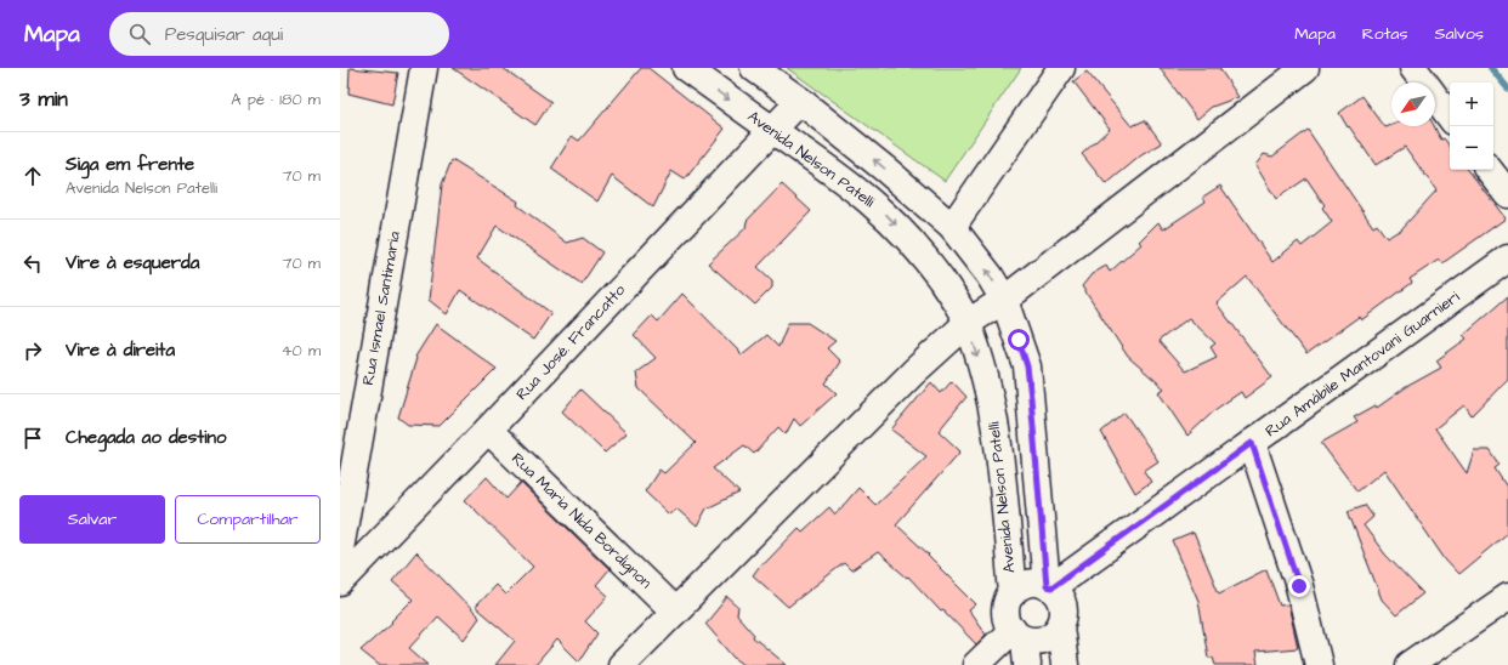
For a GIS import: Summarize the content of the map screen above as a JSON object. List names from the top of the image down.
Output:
{
  "streets": {
    "street": [
      "Avenida Nelson Patelli",
      "Rua Ismael Santimaria",
      "Rua José. Francatto",
      "Rua Amábile Mantovani Guarnieri",
      "Rua Maria Nida Bordignon"
    ]
  },
  "crossings": [
    ["Avenida Nelson Patelli", "Rua José. Francatto"],
    ["Avenida Nelson Patelli", "Rua Amábile Mantovani Guarnieri"],
    ["Rua José. Francatto", "Rua Maria Nida Bordignon"]
  ],
  "north": "bottom left",
  "page": {
    "header": "Mapa",
    "search": "Pesquisar aqui",
    "nav": ["Mapa", "Rotas", "Salvos"],
    "heading": ["3 min", "A pé · 180 m"],
    "map_buttons": ["+", "−"],
    "list": [
      ["Siga em frente", "Avenida Nelson Patelli", "70 m"],
      ["Vire à esquerda", "70 m"],
      ["Vire à direita", "40 m"],
      "Chegada ao destino"
    ],
    "buttons": ["Salvar", "Compartilhar"]
  }
}
